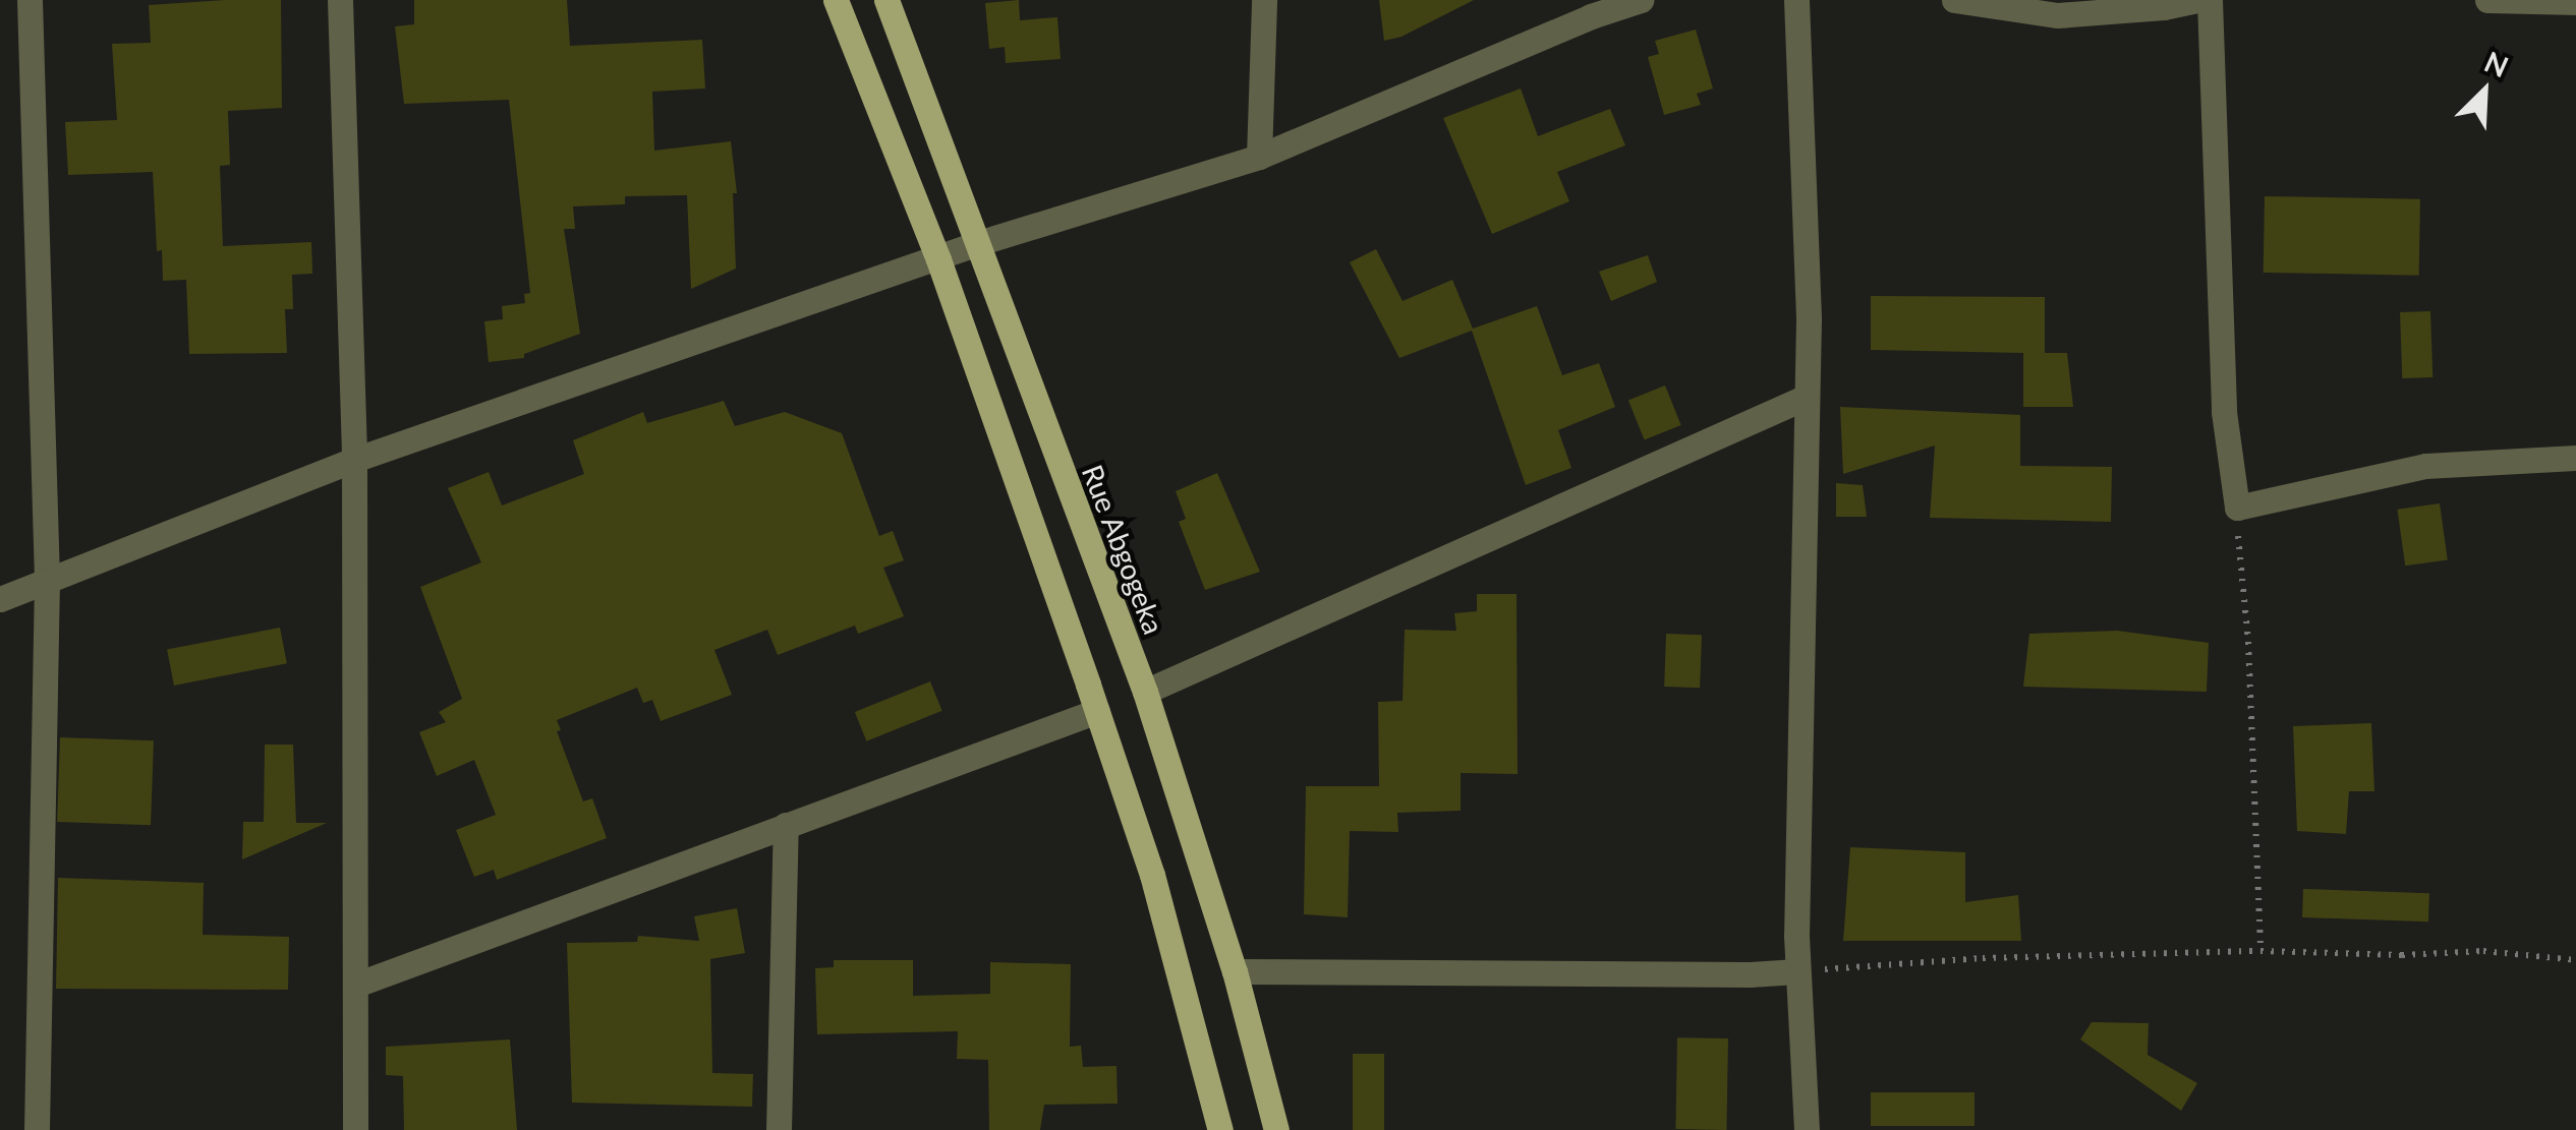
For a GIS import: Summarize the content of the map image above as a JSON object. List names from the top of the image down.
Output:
{
  "streets": {
    "main road": ["Rue Abgogeka"]
  },
  "north": "top right"
}
